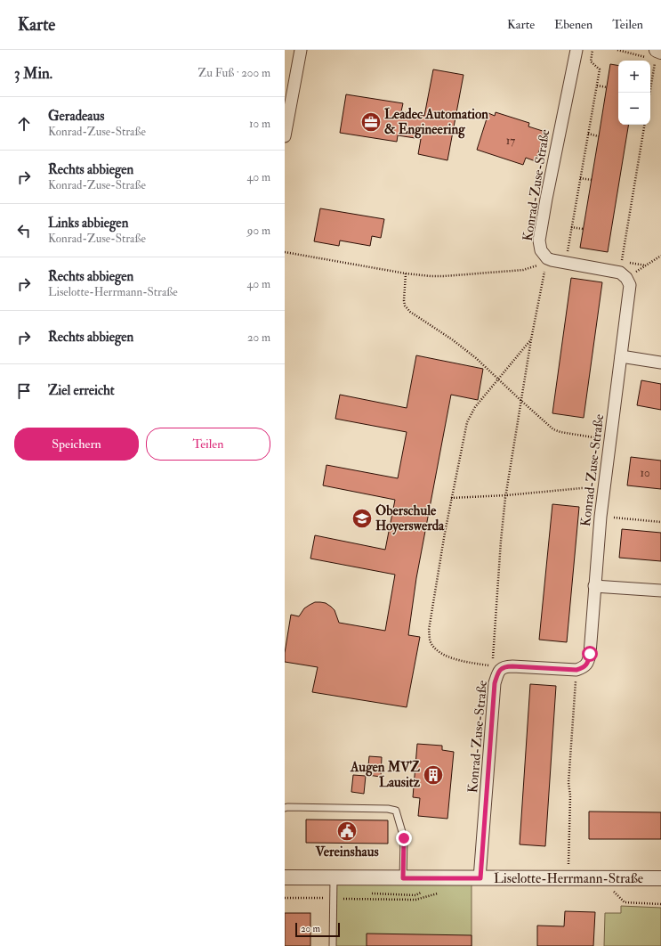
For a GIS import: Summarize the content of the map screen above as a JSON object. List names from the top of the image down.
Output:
{
  "streets": {
    "street": ["Konrad-Zuse-Straße", "Liselotte-Herrmann-Straße"]
  },
  "crossings": [
    ["Konrad-Zuse-Straße", "Liselotte-Herrmann-Straße"]
  ],
  "places": {
    "office": ["Leadec Automation & Engineering"],
    "school or university": ["Oberschule Hoyerswerda"],
    "building": ["Augen MVZ Lausitz"],
    "public building": ["Vereinshaus"]
  },
  "house_numbers": ["17", "10"],
  "scale_bar": "20 m",
  "page": {
    "header": "Karte",
    "nav": ["Karte", "Ebenen", "Teilen"],
    "heading": ["3 Min.", "Zu Fuß · 200 m"],
    "map_buttons": ["+", "−"],
    "list": [
      ["Geradeaus", "Konrad-Zuse-Straße", "10 m"],
      ["Rechts abbiegen", "Konrad-Zuse-Straße", "40 m"],
      ["Links abbiegen", "Konrad-Zuse-Straße", "90 m"],
      ["Rechts abbiegen", "Liselotte-Herrmann-Straße", "40 m"],
      ["Rechts abbiegen", "20 m"],
      "Ziel erreicht"
    ],
    "buttons": ["Speichern", "Teilen"],
    "scale": "20 m"
  }
}
